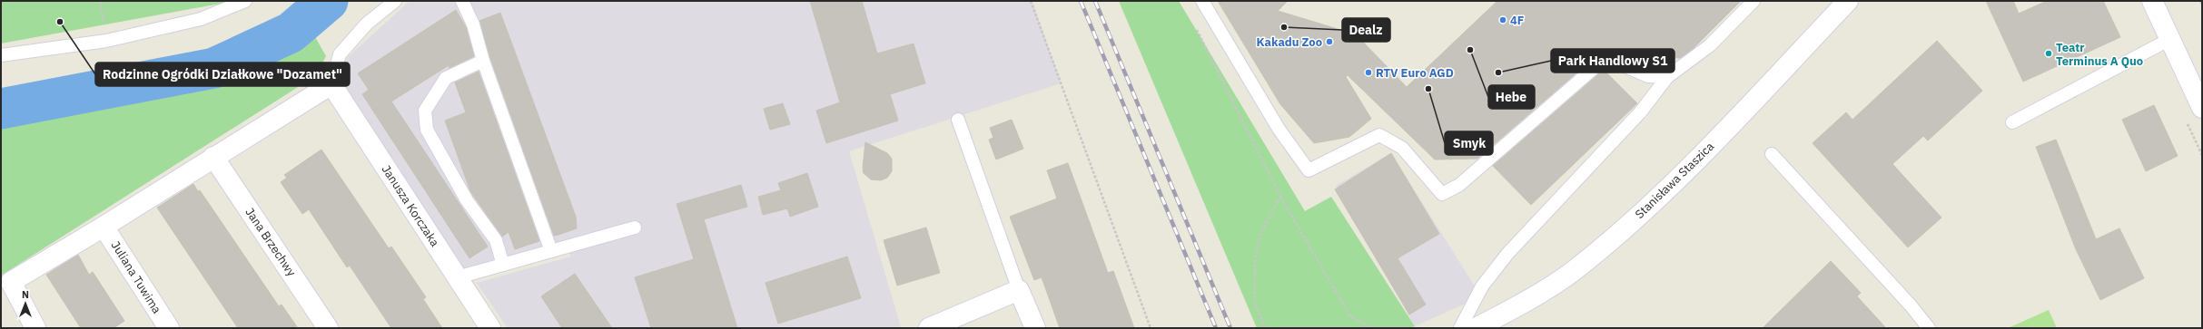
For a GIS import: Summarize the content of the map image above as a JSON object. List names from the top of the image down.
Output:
{
  "streets": {
    "street": [
      "Stanisława Staszica",
      "Janusza Korczaka",
      "Jana Brzechwy",
      "Juliana Tuwima"
    ]
  },
  "places": [
    "4F",
    "Rodzinne Ogródki Działkowe \"Dozamet\"",
    "Dealz",
    "Kakadu Zoo",
    "Hebe",
    "Teatr Terminus A Quo",
    "RTV Euro AGD",
    "Park Handlowy S1",
    "Smyk"
  ],
  "north": "top"
}
